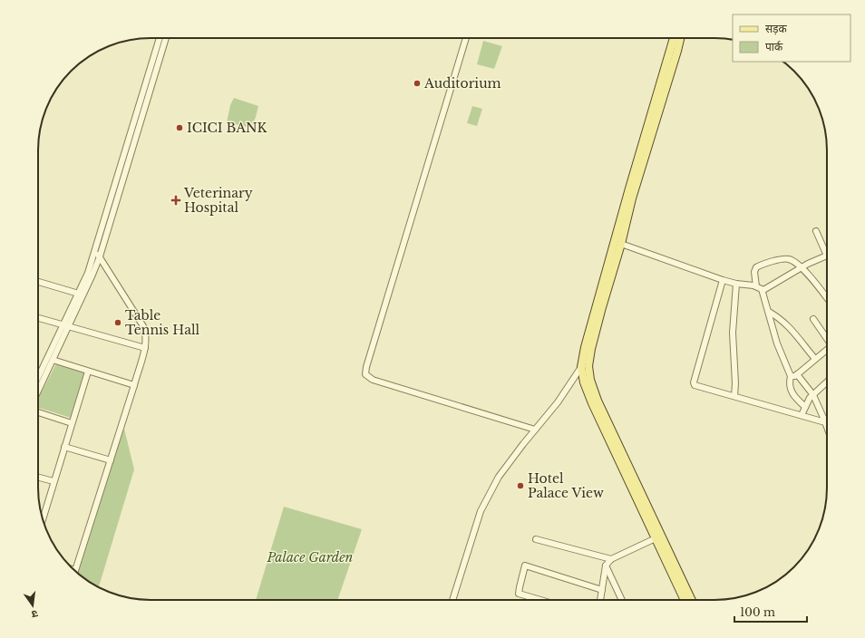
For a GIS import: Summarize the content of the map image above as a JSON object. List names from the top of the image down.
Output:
{
  "parks": ["Palace Garden"],
  "places": {
    "other": [
      "Auditorium",
      "ICICI BANK",
      "Table Tennis Hall",
      "Hotel Palace View"
    ],
    "health": ["Veterinary Hospital"]
  },
  "legend": ["सड़क", "पार्क"],
  "scale_bar": "100 m",
  "north": "bottom"
}
